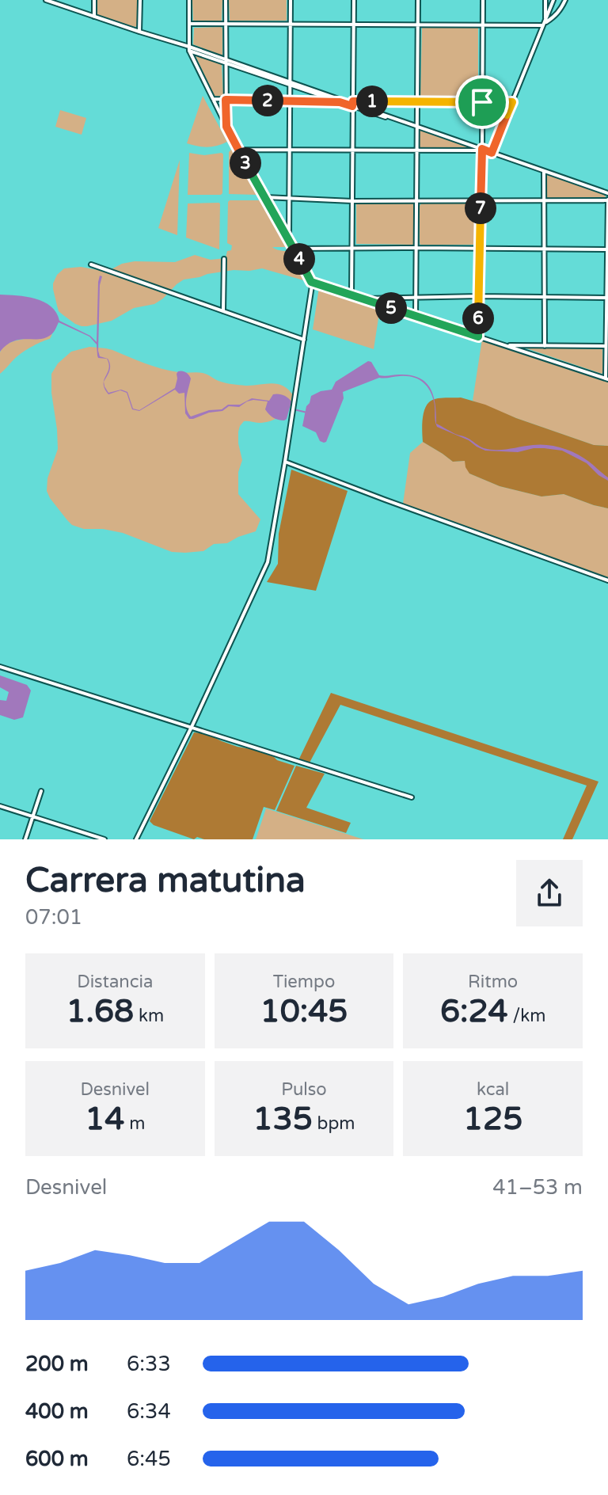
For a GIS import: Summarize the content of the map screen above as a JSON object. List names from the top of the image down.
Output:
{
  "page": {
    "pins": [
      "2",
      "1",
      "3",
      "7",
      "4",
      "5",
      "6"
    ],
    "heading": ["Carrera matutina", "07:01"],
    "stats": [
      ["Distancia", "1.68 km"],
      ["Tiempo", "10:45"],
      ["Ritmo", "6:24 /km"],
      ["Desnivel", "14 m"],
      ["Pulso", "135 bpm"],
      ["kcal", "125"]
    ],
    "chart": ["Desnivel", "41–53 m"],
    "list": [
      {
        "name": "200 m",
        "note": "6:33"
      },
      {
        "name": "400 m",
        "note": "6:34"
      },
      {
        "name": "600 m",
        "note": "6:45"
      }
    ]
  }
}
